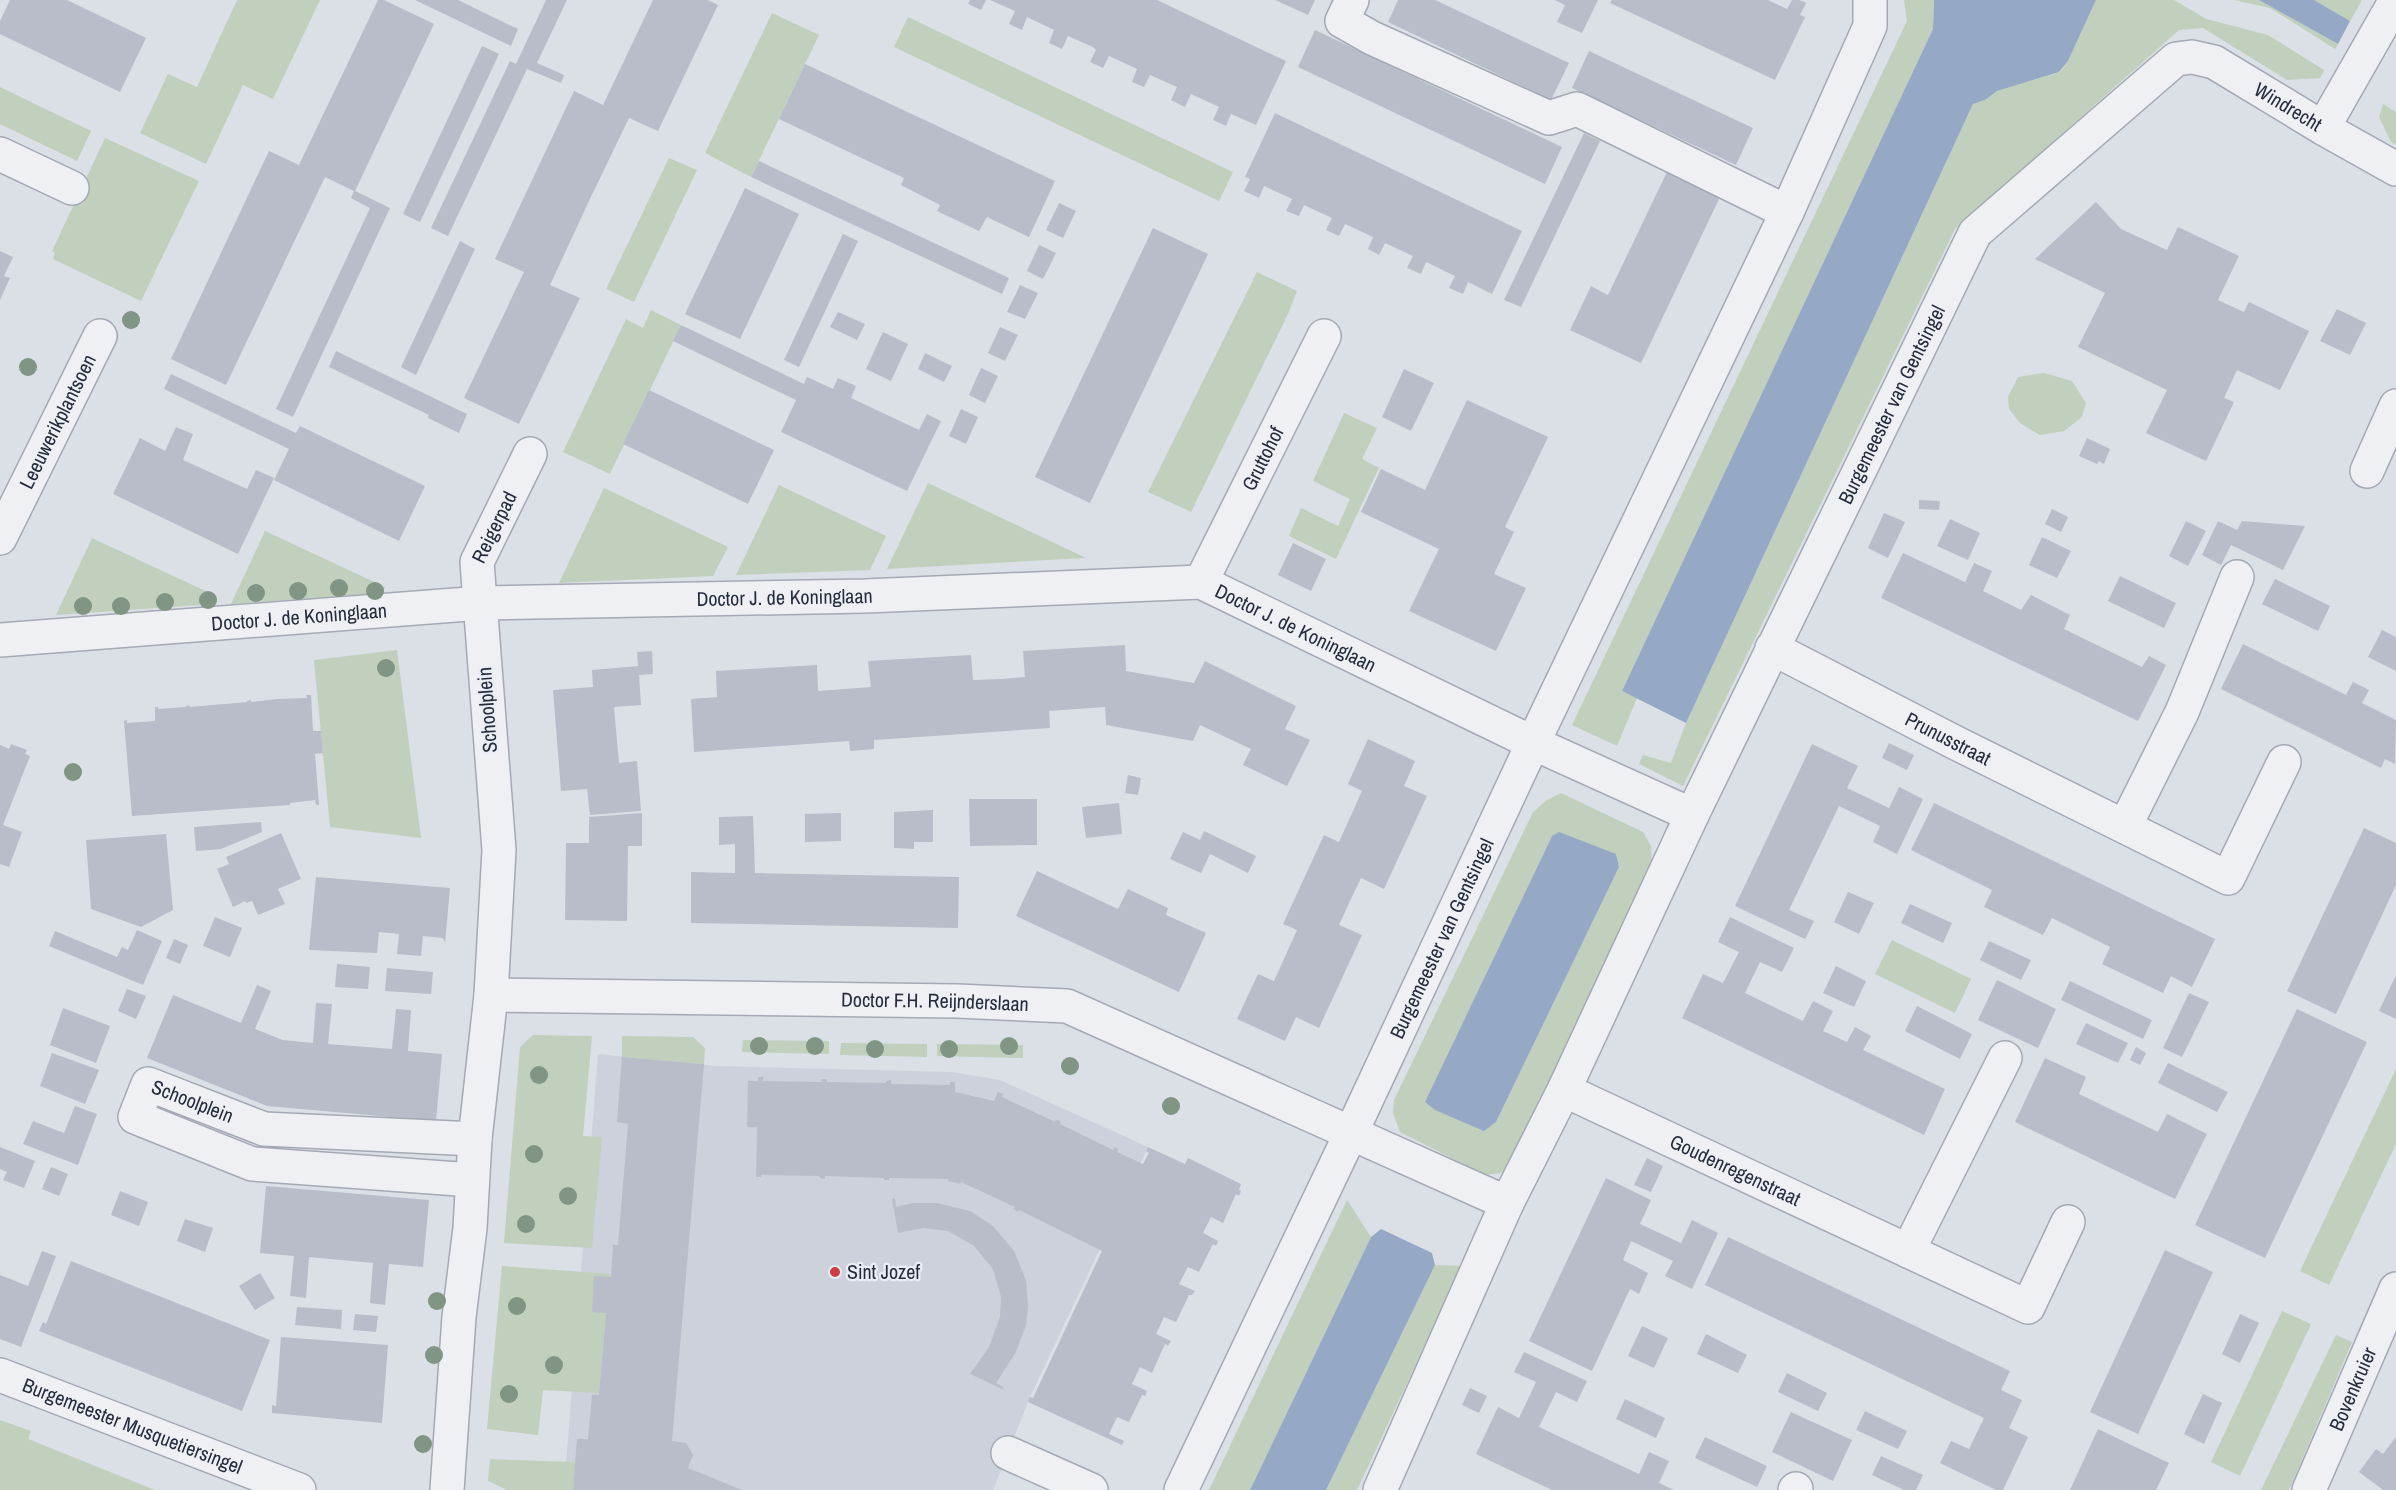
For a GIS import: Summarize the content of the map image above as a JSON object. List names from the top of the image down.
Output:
{
  "streets": {
    "street": [
      "Windrecht",
      "Burgemeester van Gentsingel",
      "Leeuwerikplantsoen",
      "Gruttohof",
      "Reigerpad",
      "Doctor J. de Koninglaan",
      "Schoolplein",
      "Prunusstraat",
      "Doctor F.H. Reijnderslaan",
      "Goudenregenstraat",
      "Bovenkruier",
      "Burgemeester Musquetiersingel"
    ]
  },
  "crossings": [
    ["Windrecht", "Burgemeester van Gentsingel"],
    ["Burgemeester van Gentsingel", "Doctor J. de Koninglaan"],
    ["Burgemeester van Gentsingel", "Prunusstraat"],
    ["Burgemeester van Gentsingel", "Doctor F.H. Reijnderslaan"],
    ["Burgemeester van Gentsingel", "Goudenregenstraat"],
    ["Gruttohof", "Doctor J. de Koninglaan"],
    ["Reigerpad", "Doctor J. de Koninglaan"],
    ["Reigerpad", "Schoolplein"],
    ["Doctor J. de Koninglaan", "Schoolplein"],
    ["Schoolplein", "Doctor F.H. Reijnderslaan"]
  ],
  "places": ["Sint Jozef"]
}
